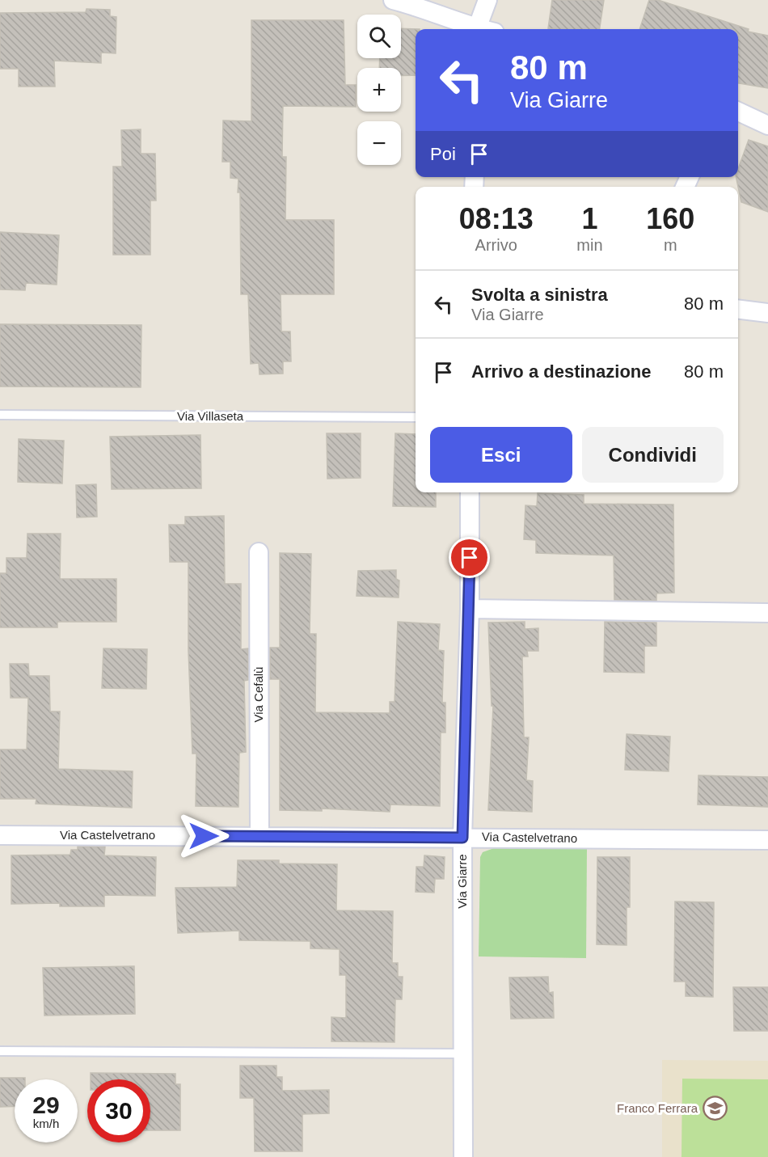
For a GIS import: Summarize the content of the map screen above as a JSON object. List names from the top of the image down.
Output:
{
  "streets": {
    "street": ["Via Cefalù", "Via Castelvetrano", "Via Giarre"],
    "lane": ["Via Villaseta"]
  },
  "crossings": [
    ["Via Cefalù", "Via Castelvetrano"],
    ["Via Castelvetrano", "Via Giarre"]
  ],
  "places": {
    "school or university": ["Franco Ferrara"]
  },
  "page": {
    "map_buttons": ["+", "−"],
    "turn": ["80 m", "Via Giarre"],
    "then": "Poi",
    "eta": [
      "08:13",
      "Arrivo",
      "1",
      "min",
      "160",
      "m"
    ],
    "list": [
      {
        "name": "Svolta a sinistra",
        "note": "Via Giarre",
        "value": "80 m"
      },
      {
        "name": "Arrivo a destinazione",
        "value": "80 m"
      }
    ],
    "buttons": ["Esci", "Condividi"],
    "speed": "29 km/h",
    "limit": "30"
  }
}
